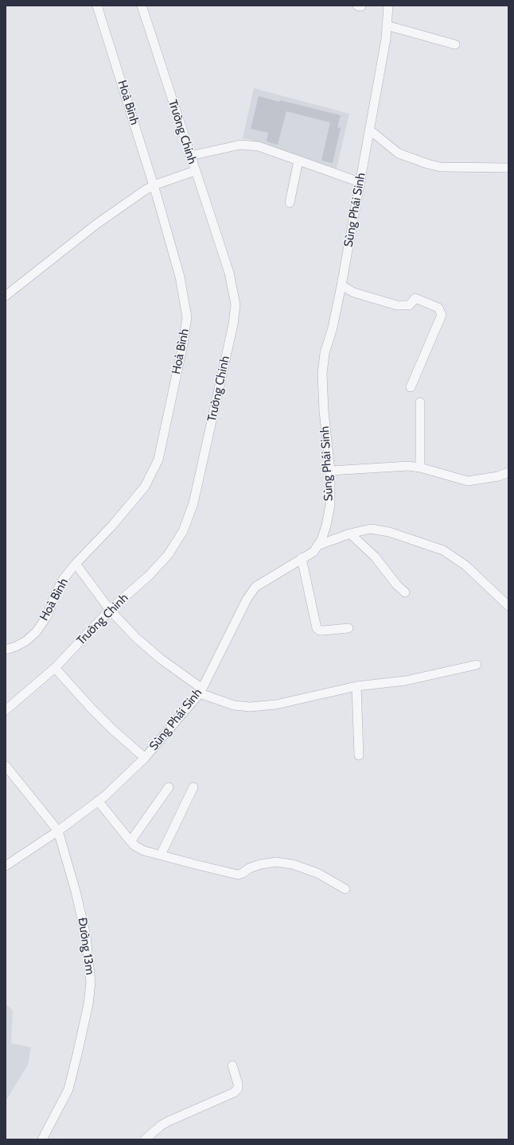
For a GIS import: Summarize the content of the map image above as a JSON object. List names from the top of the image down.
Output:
{
  "streets": {
    "street": [
      "Hoà Bình",
      "Trường Chinh",
      "Sùng Phái Sinh",
      "Đường 13m"
    ]
  },
  "crossings": [
    ["Sùng Phái Sinh", "Đường 13m"]
  ]
}
